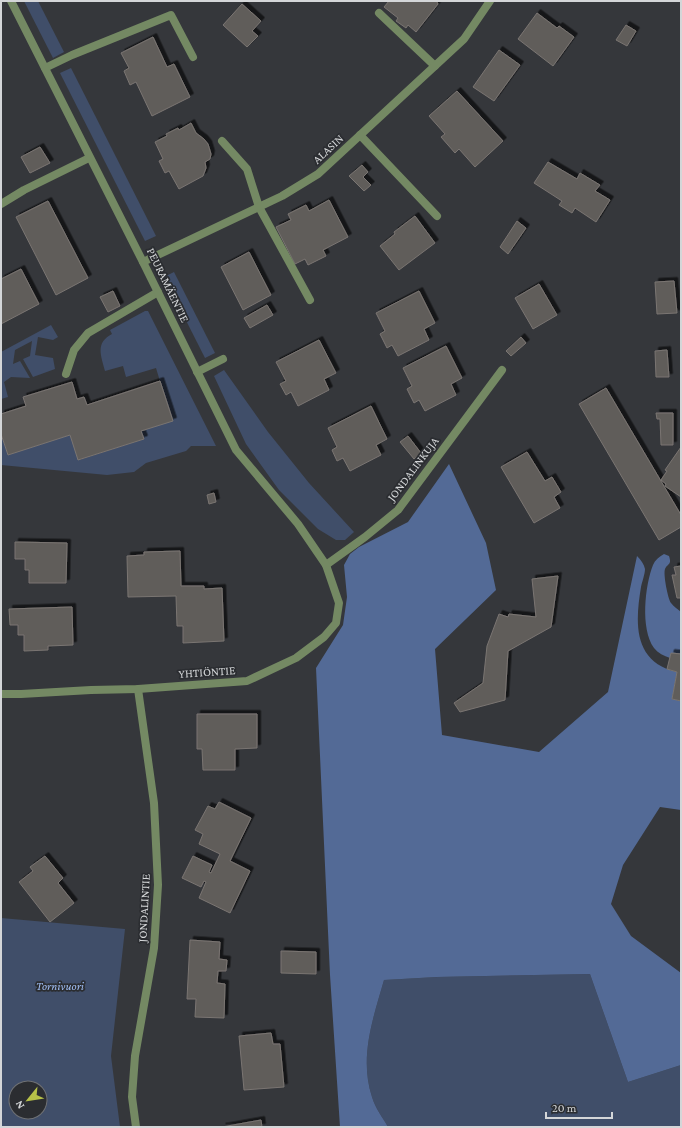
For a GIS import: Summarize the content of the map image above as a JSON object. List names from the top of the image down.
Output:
{
  "streets": {
    "street": [
      "ALASIN",
      "PEURAMÄENTIE",
      "JONDALINKUJA",
      "YHTIÖNTIE",
      "JONDALINTIE"
    ]
  },
  "crossings": [
    ["ALASIN", "PEURAMÄENTIE"],
    ["PEURAMÄENTIE", "JONDALINKUJA"],
    ["PEURAMÄENTIE", "YHTIÖNTIE"],
    ["JONDALINKUJA", "YHTIÖNTIE"],
    ["YHTIÖNTIE", "JONDALINTIE"]
  ],
  "parks": ["Tornivuori"],
  "scale_bar": "20 m",
  "north": "bottom left"
}
